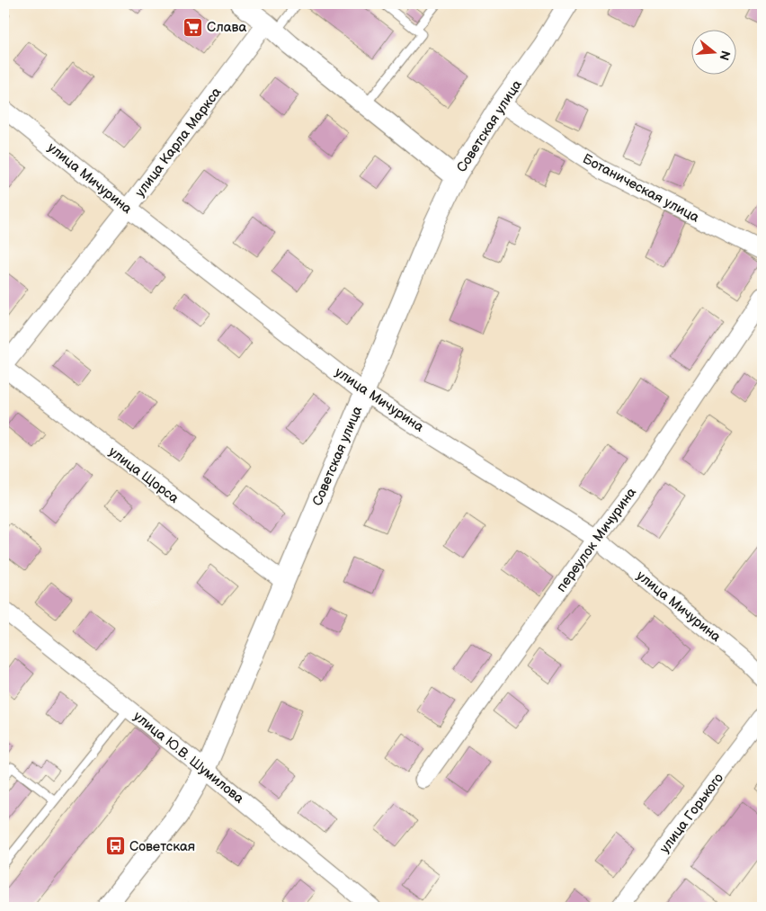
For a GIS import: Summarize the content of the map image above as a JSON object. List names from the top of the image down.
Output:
{
  "streets": {
    "street": [
      "Советская улица",
      "улица Карла Маркса",
      "улица Мичурина",
      "Ботаническая улица",
      "улица Щорса",
      "переулок Мичурина",
      "улица Ю.В. Шумилова",
      "улица Горького"
    ]
  },
  "crossings": [
    ["Советская улица", "улица Мичурина"],
    ["Советская улица", "Ботаническая улица"],
    ["Советская улица", "улица Щорса"],
    ["Советская улица", "улица Ю.В. Шумилова"],
    ["улица Карла Маркса", "улица Мичурина"],
    ["улица Карла Маркса", "улица Щорса"],
    ["улица Мичурина", "переулок Мичурина"]
  ],
  "places": {
    "supermarket": ["Слава"],
    "bus stop": ["Советская"]
  },
  "north": "right"
}
